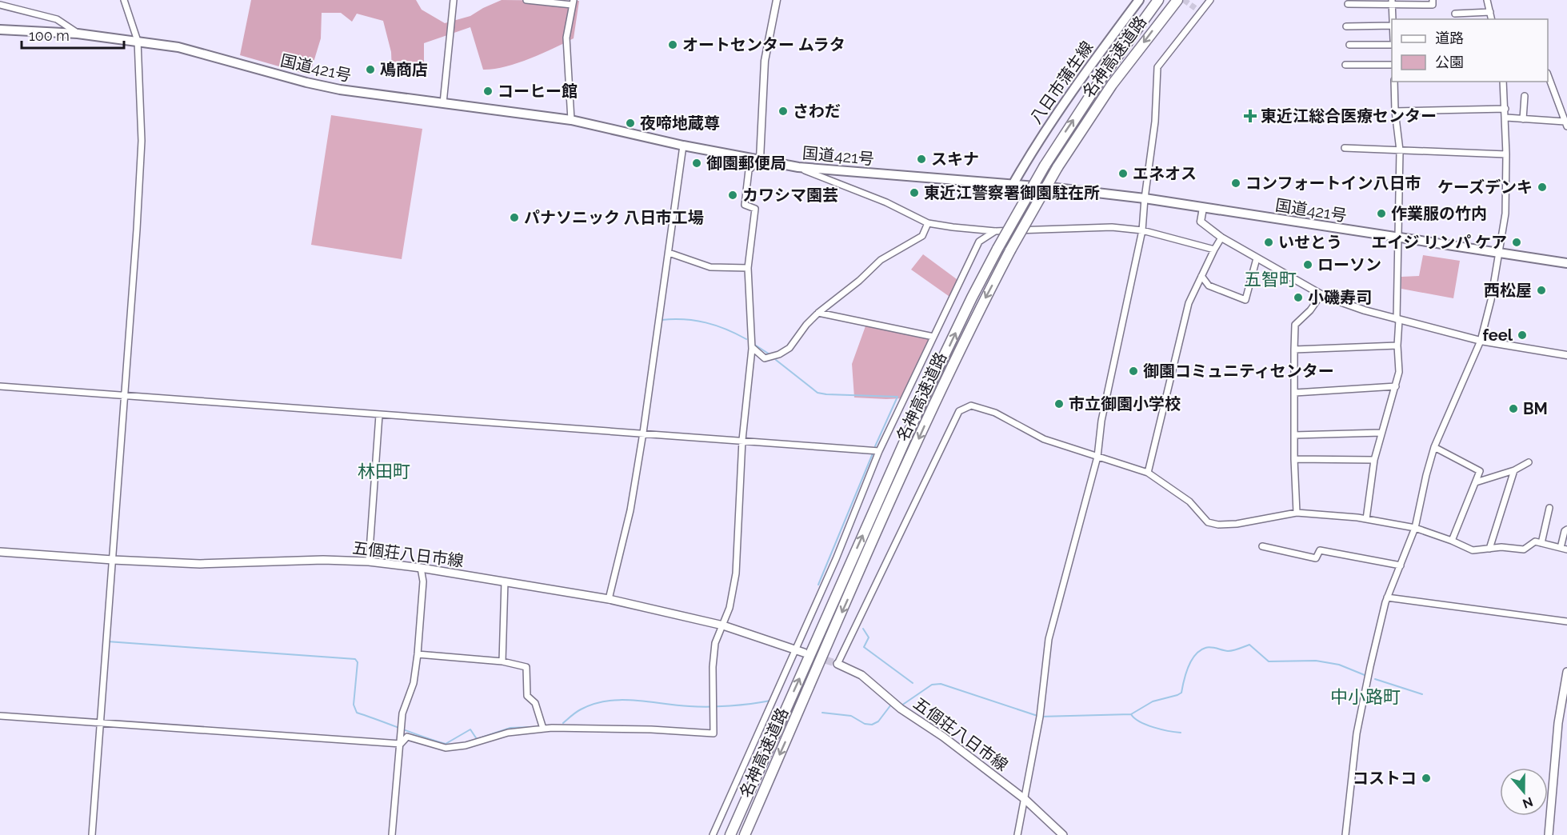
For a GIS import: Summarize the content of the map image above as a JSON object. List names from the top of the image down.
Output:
{
  "streets": {
    "highway": ["名神高速道路"],
    "main road": ["国道421号", "八日市蒲生線", "五個荘八日市線"]
  },
  "crossings": [
    ["国道421号", "八日市蒲生線"]
  ],
  "districts": ["五智町", "林田町", "中小路町"],
  "places": {
    "other": [
      "オートセンター ムラタ",
      "鳰商店",
      "コーヒー館",
      "さわだ",
      "夜啼地蔵尊",
      "スキナ",
      "御園郵便局",
      "エネオス",
      "コンフォートイン八日市",
      "ケーズデンキ",
      "東近江警察署御園駐在所",
      "カワシマ園芸",
      "作業服の竹内",
      "パナソニック 八日市工場",
      "いせとう",
      "エイジ リンパ ケア",
      "ローソン",
      "西松屋",
      "小磯寿司",
      "feel",
      "御園コミュニティセンター",
      "市立御園小学校",
      "BM",
      "コストコ"
    ],
    "health": ["東近江総合医療センター"]
  },
  "legend": ["道路", "公園"],
  "scale_bar": "100 m",
  "north": "bottom"
}
